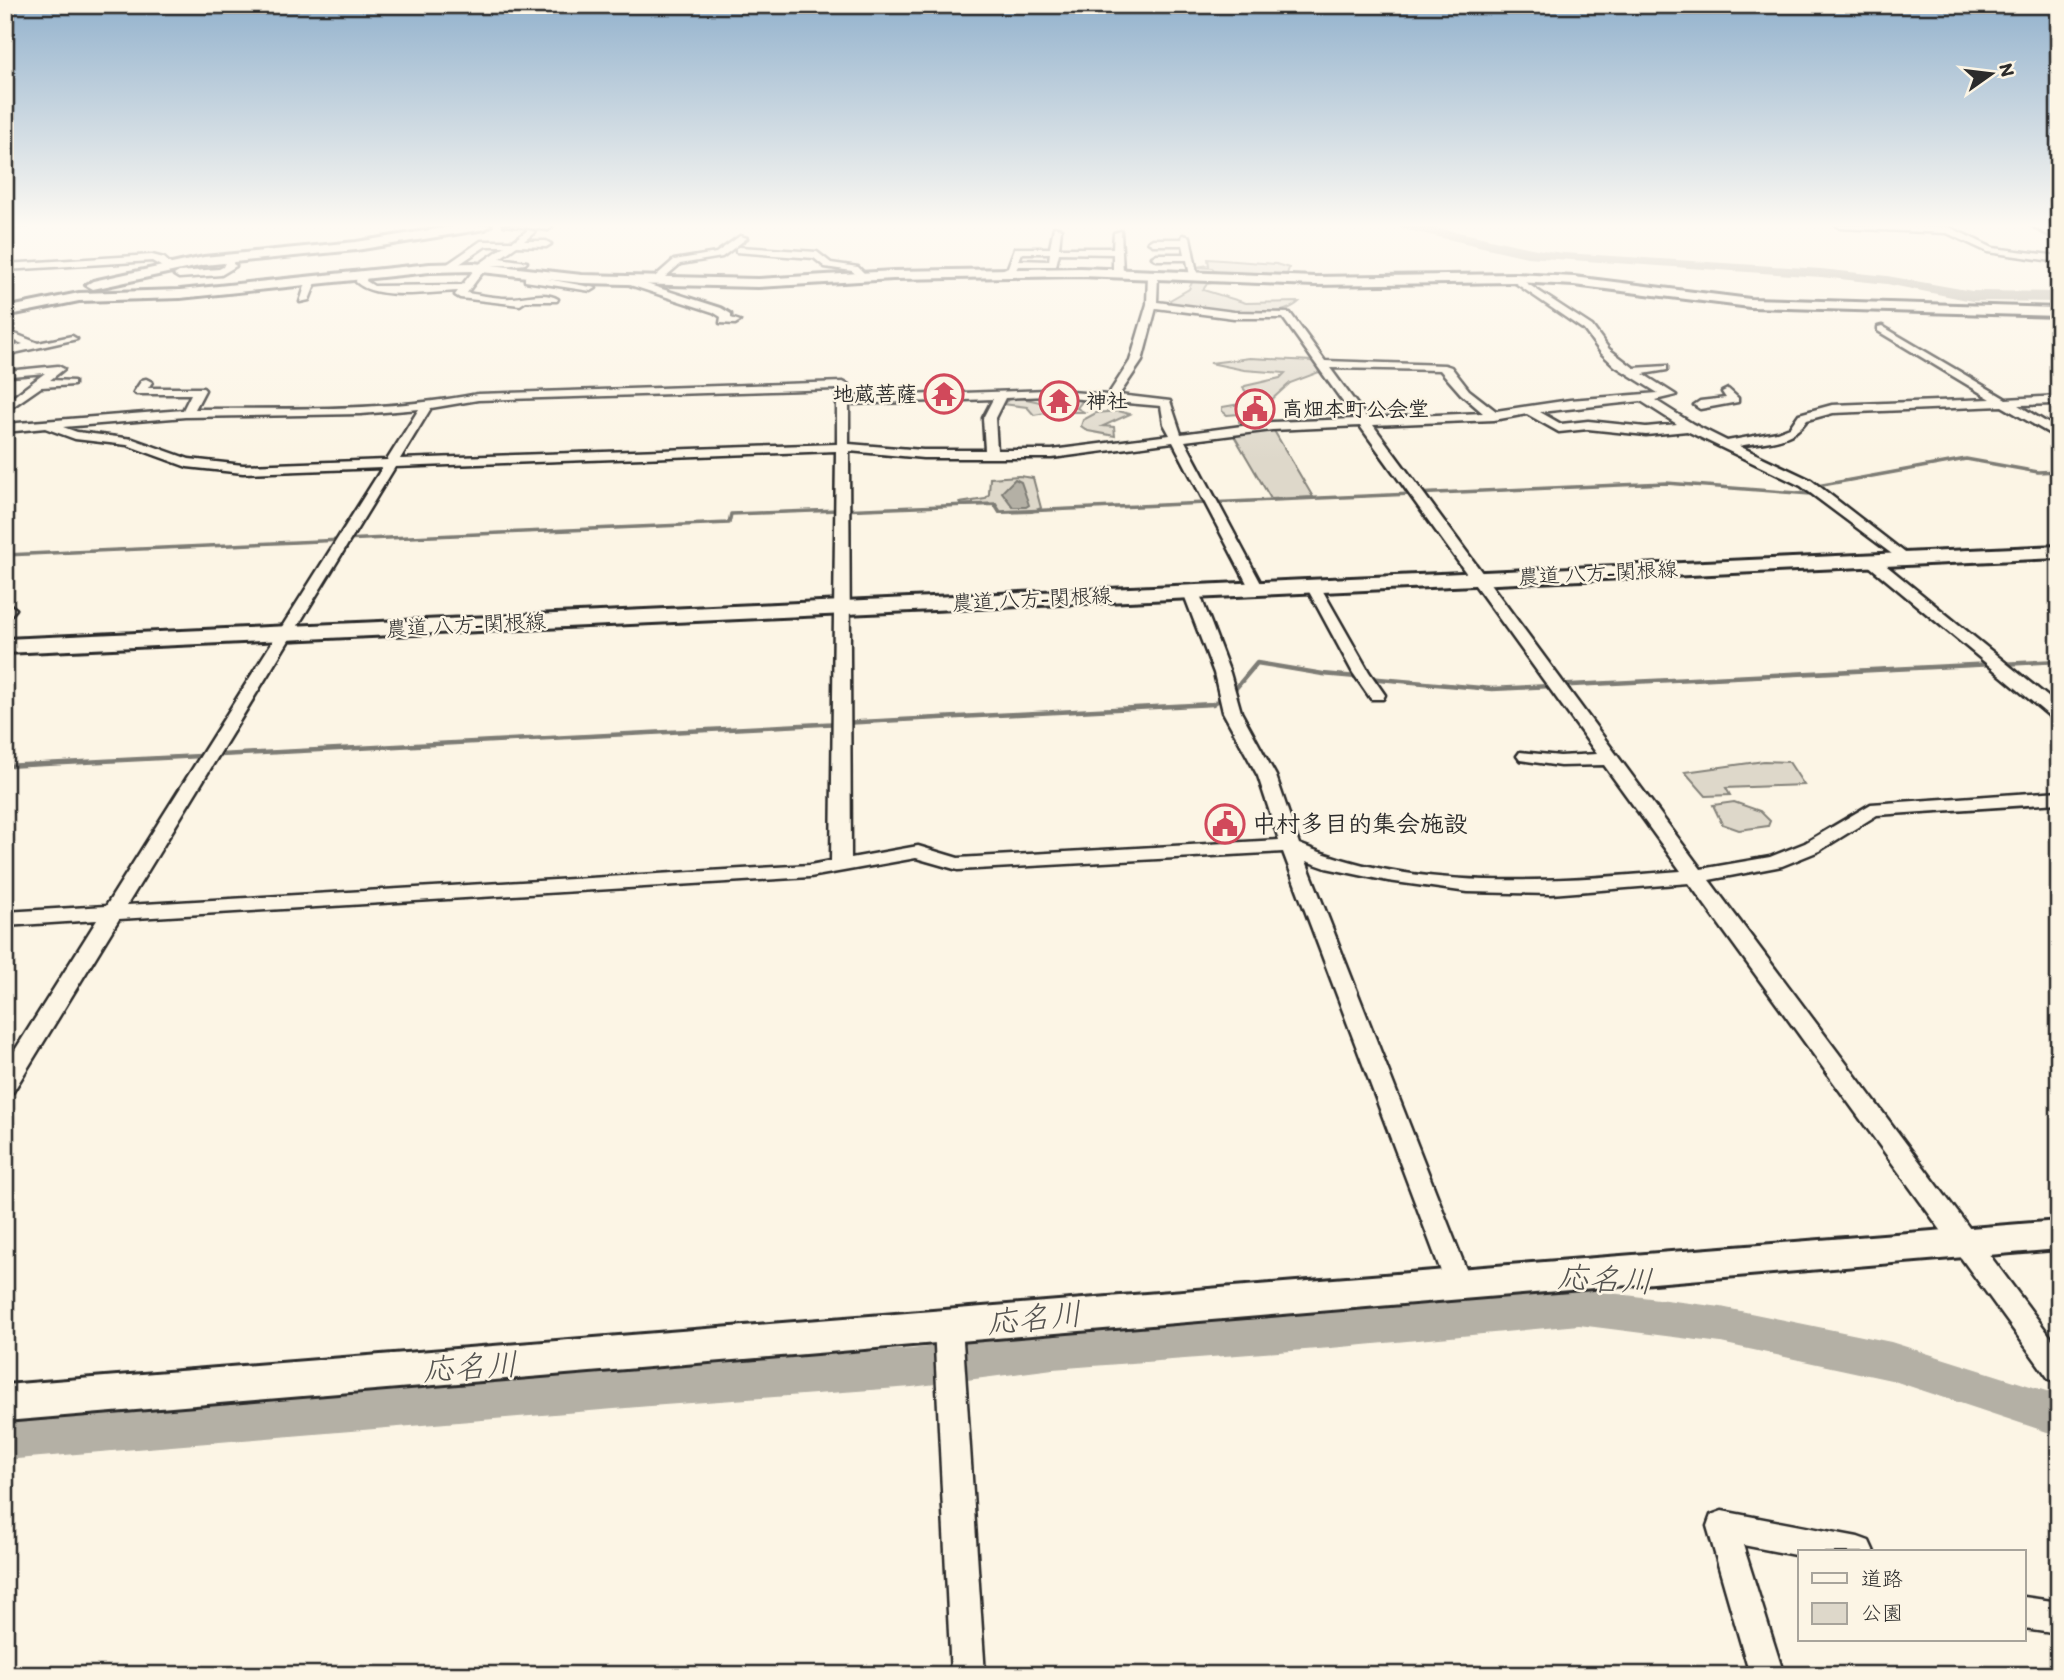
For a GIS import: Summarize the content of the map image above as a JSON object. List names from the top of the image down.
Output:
{
  "streets": {
    "main road": ["農道 八方-関根線"]
  },
  "water": ["応名川"],
  "places": {
    "temple": ["地蔵菩薩", "神社"],
    "public building": ["高畑本町公会堂", "中村多目的集会施設"]
  },
  "legend": ["道路", "公園"],
  "north": "right"
}
